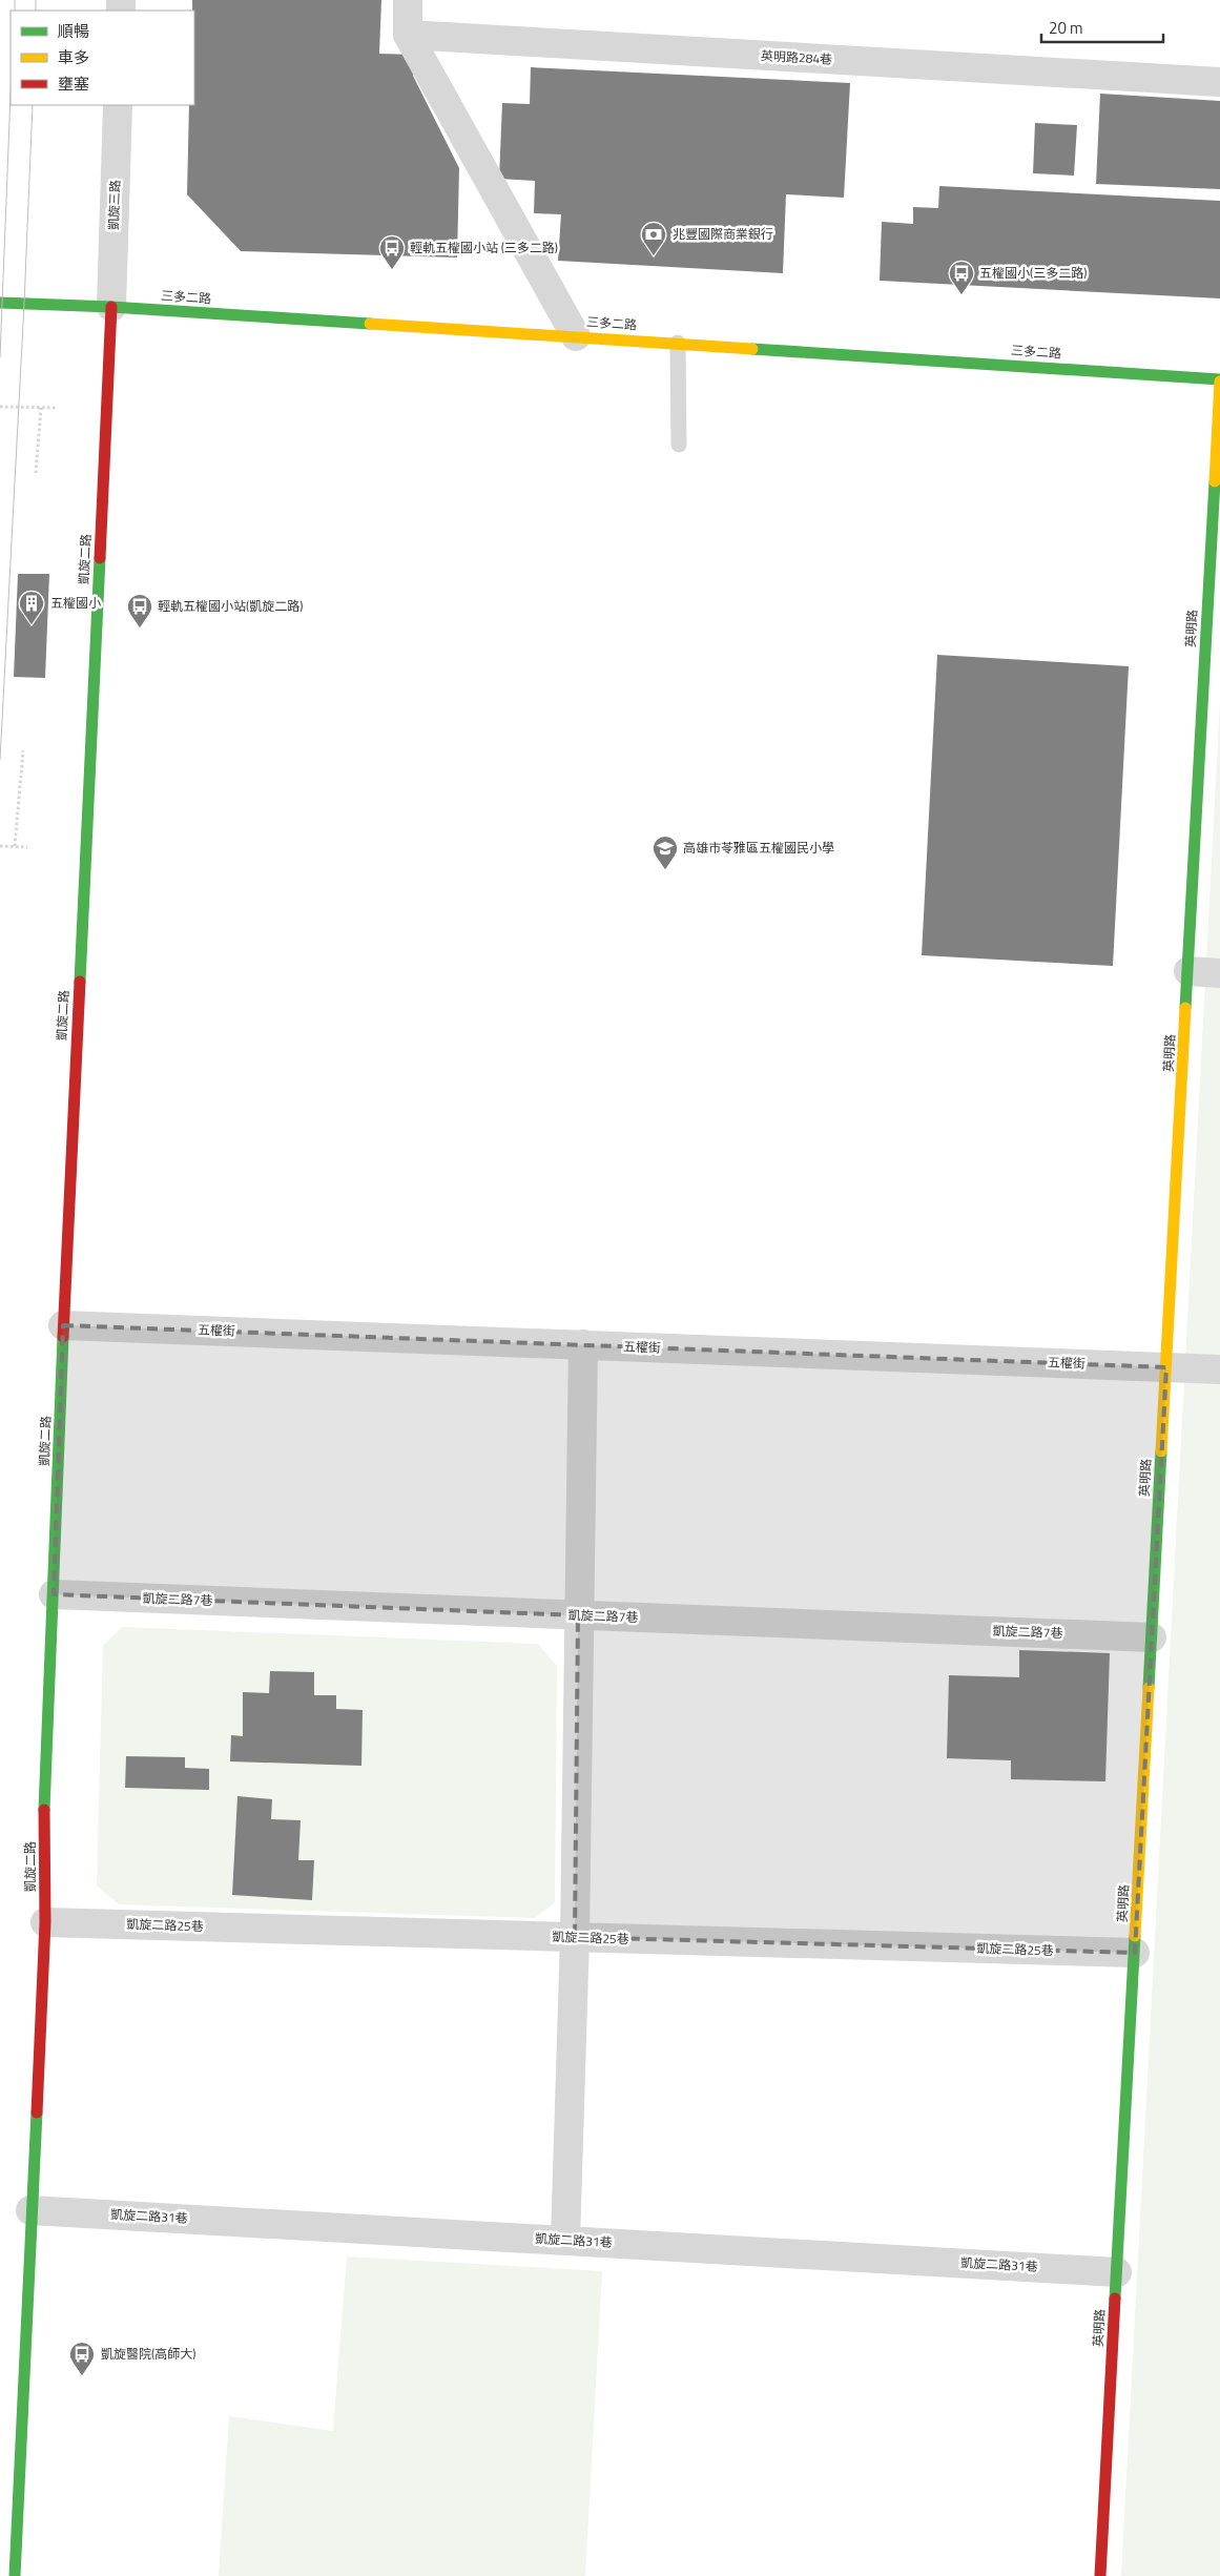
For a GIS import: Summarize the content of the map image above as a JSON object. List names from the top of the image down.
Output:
{
  "streets": {
    "street": [
      "英明路284巷",
      "凱旋三路",
      "三多二路",
      "凱旋二路",
      "英明路",
      "五權街",
      "凱旋二路7巷",
      "凱旋二路25巷",
      "凱旋二路31巷"
    ]
  },
  "crossings": [
    ["凱旋三路", "三多二路"],
    ["凱旋三路", "凱旋二路"],
    ["三多二路", "凱旋二路"],
    ["三多二路", "英明路"],
    ["凱旋二路", "五權街"],
    ["凱旋二路", "凱旋二路7巷"],
    ["凱旋二路", "凱旋二路25巷"],
    ["凱旋二路", "凱旋二路31巷"],
    ["英明路", "五權街"],
    ["英明路", "凱旋二路7巷"],
    ["英明路", "凱旋二路25巷"],
    ["英明路", "凱旋二路31巷"]
  ],
  "places": {
    "bank": ["兆豐國際商業銀行"],
    "bus stop": [
      "輕軌五權國小站 (三多二路)",
      "五權國小(三多二路)",
      "輕軌五權國小站(凱旋二路)",
      "凱旋醫院(高師大)"
    ],
    "building": ["五權國小"],
    "school or university": ["高雄市苓雅區五權國民小學"]
  },
  "legend": ["順暢", "車多", "壅塞"],
  "scale_bar": "20 m"
}
